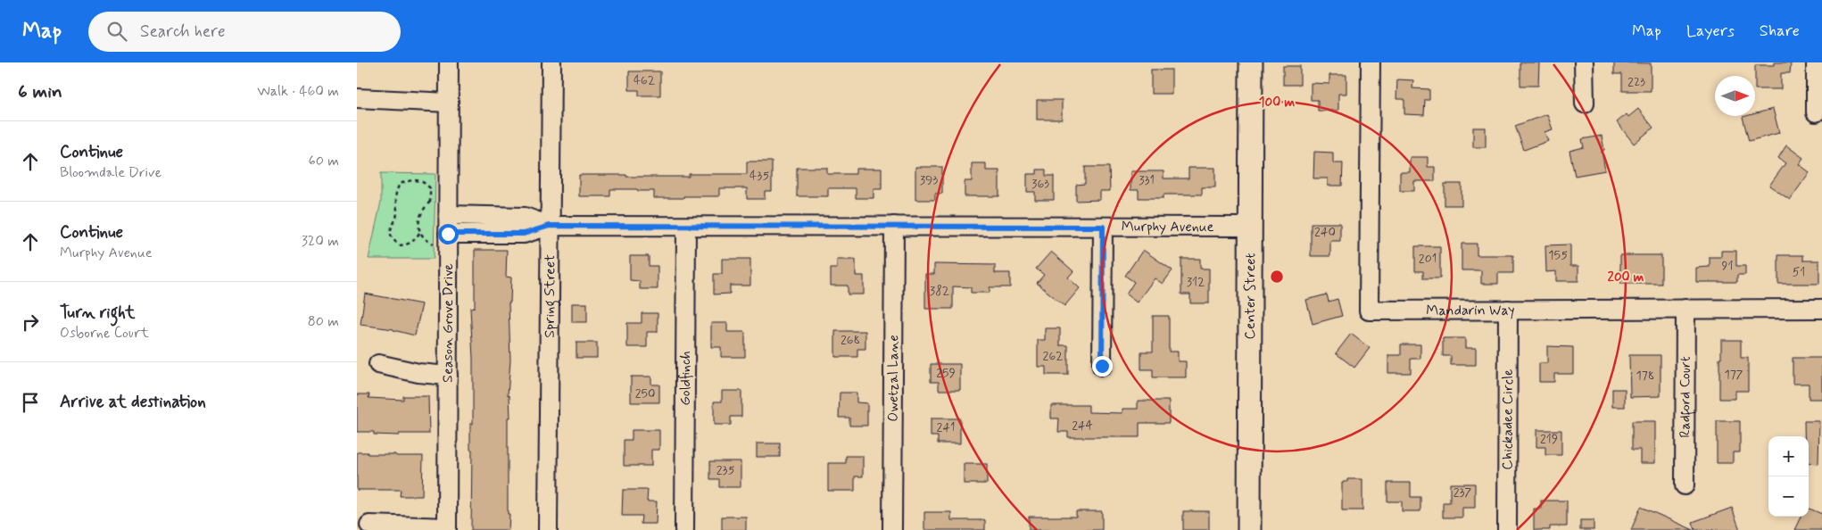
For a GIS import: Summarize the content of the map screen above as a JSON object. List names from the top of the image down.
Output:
{
  "streets": {
    "main road": ["Center Street"],
    "street": [
      "Murphy Avenue",
      "Spring Street",
      "Mandarin Way",
      "Season Grove Drive",
      "Goldfinch",
      "Owetzal Lane",
      "Radford Court",
      "Chickadee Circle"
    ]
  },
  "crossings": [
    ["Murphy Avenue", "Spring Street"],
    ["Murphy Avenue", "Center Street"],
    ["Murphy Avenue", "Goldfinch"],
    ["Murphy Avenue", "Owetzal Lane"],
    ["Mandarin Way", "Radford Court"],
    ["Mandarin Way", "Chickadee Circle"]
  ],
  "house_numbers": [
    "462",
    "223",
    "435",
    "393",
    "331",
    "363",
    "240",
    "155",
    "201",
    "91",
    "51",
    "312",
    "382",
    "268",
    "262",
    "259",
    "177",
    "178",
    "250",
    "244",
    "241",
    "219",
    "235",
    "237"
  ],
  "north": "right",
  "page": {
    "header": "Map",
    "search": "Search here",
    "nav": ["Map", "Layers", "Share"],
    "heading": ["6 min", "Walk · 460 m"],
    "list": [
      ["Continue", "Bloomdale Drive", "60 m"],
      ["Continue", "Murphy Avenue", "320 m"],
      ["Turn right", "Osborne Court", "80 m"],
      "Arrive at destination"
    ],
    "map_buttons": ["+", "−"]
  },
  "rings": ["100 m", "200 m"]
}
